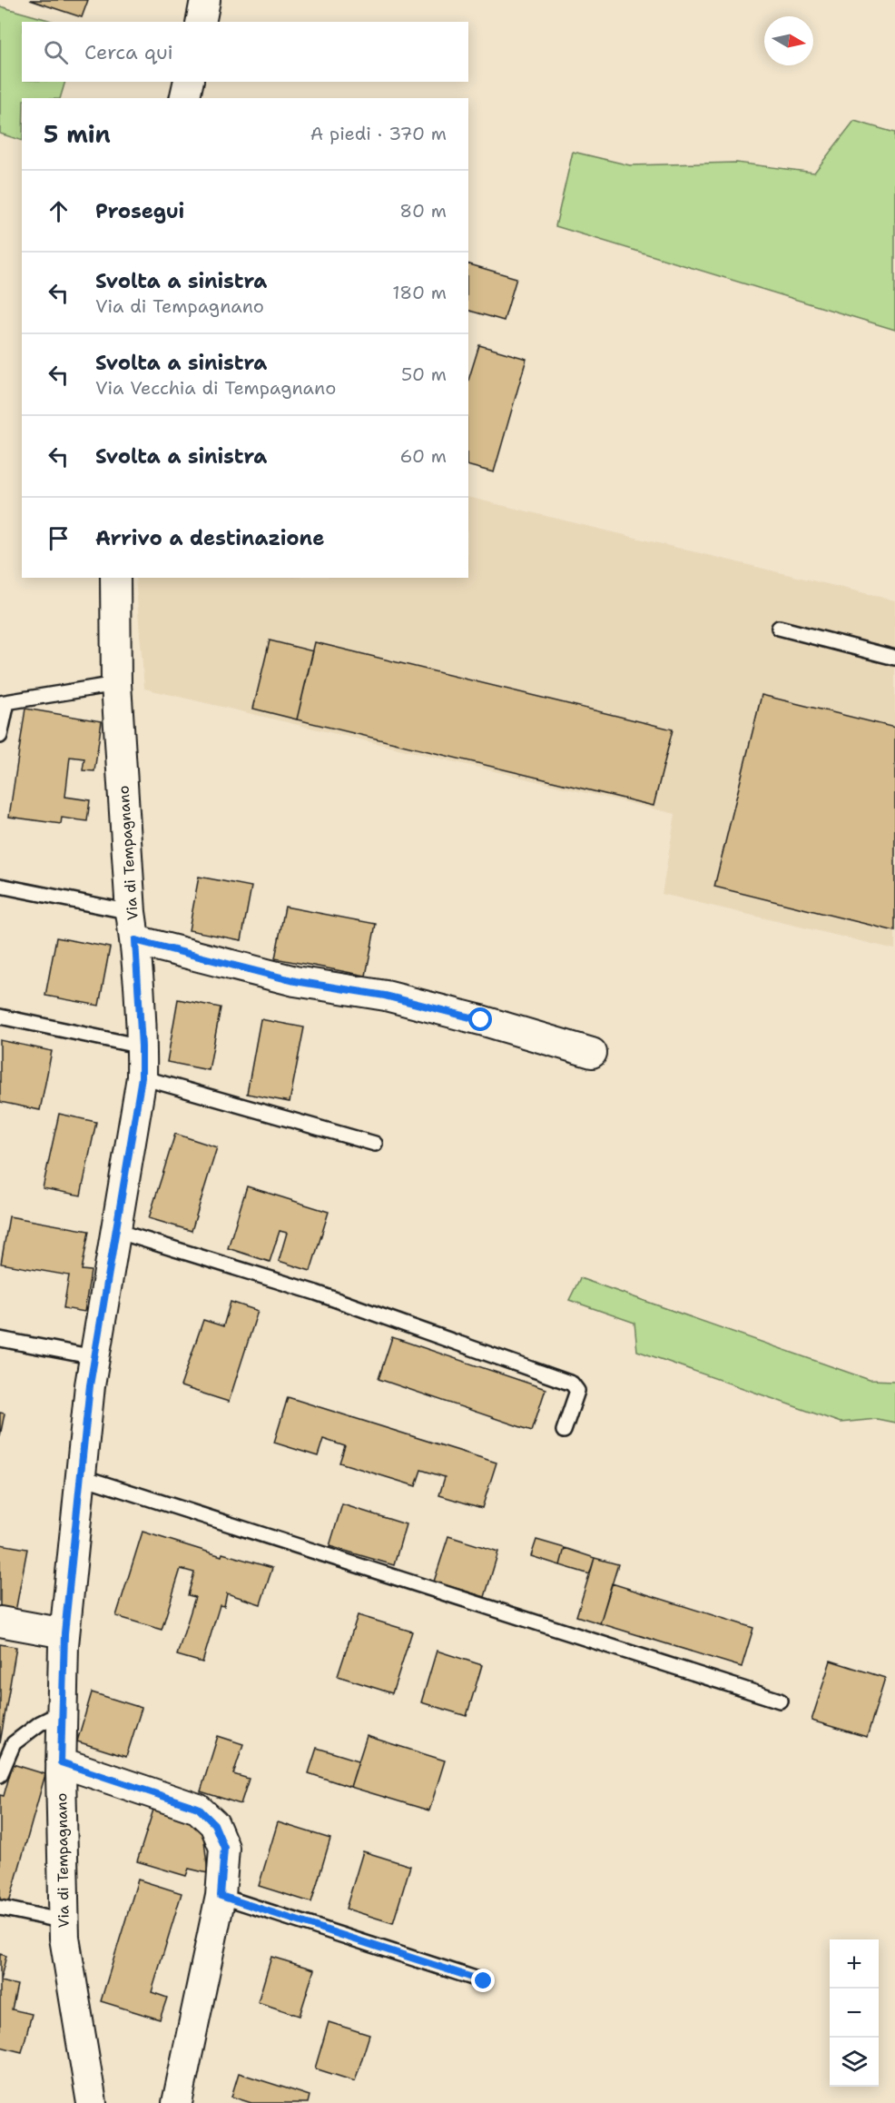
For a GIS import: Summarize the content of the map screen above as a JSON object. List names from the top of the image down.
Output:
{
  "streets": {
    "street": ["Via di Tempagnano"]
  },
  "north": "right",
  "page": {
    "search": "Cerca qui",
    "heading": ["5 min", "A piedi · 370 m"],
    "list": [
      ["Prosegui", "80 m"],
      ["Svolta a sinistra", "Via di Tempagnano", "180 m"],
      ["Svolta a sinistra", "Via Vecchia di Tempagnano", "50 m"],
      ["Svolta a sinistra", "60 m"],
      "Arrivo a destinazione"
    ],
    "map_buttons": ["+", "−"]
  }
}
